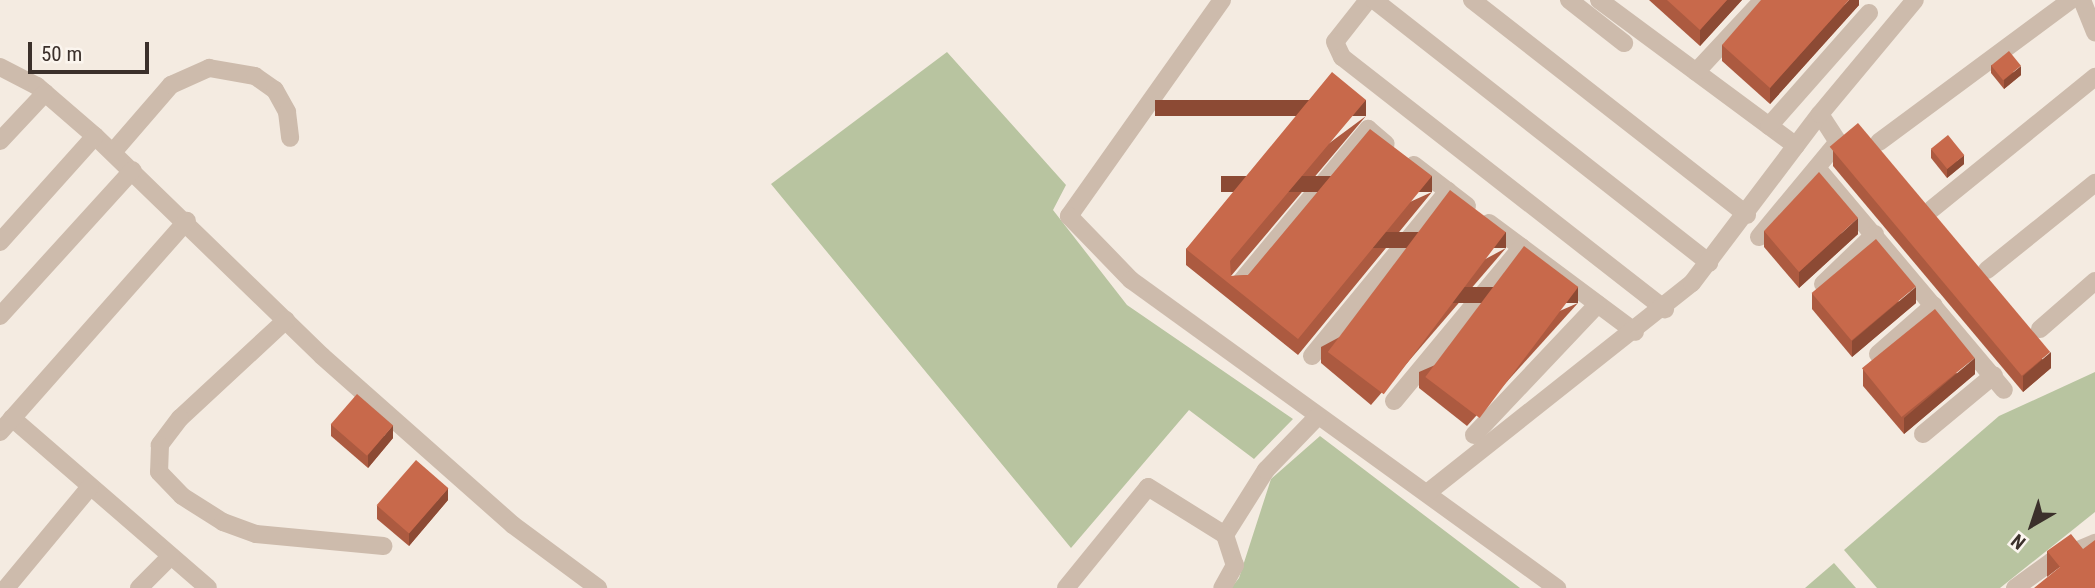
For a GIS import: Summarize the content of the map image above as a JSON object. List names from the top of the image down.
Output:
{
  "scale_bar": "50 m",
  "north": "bottom left"
}
